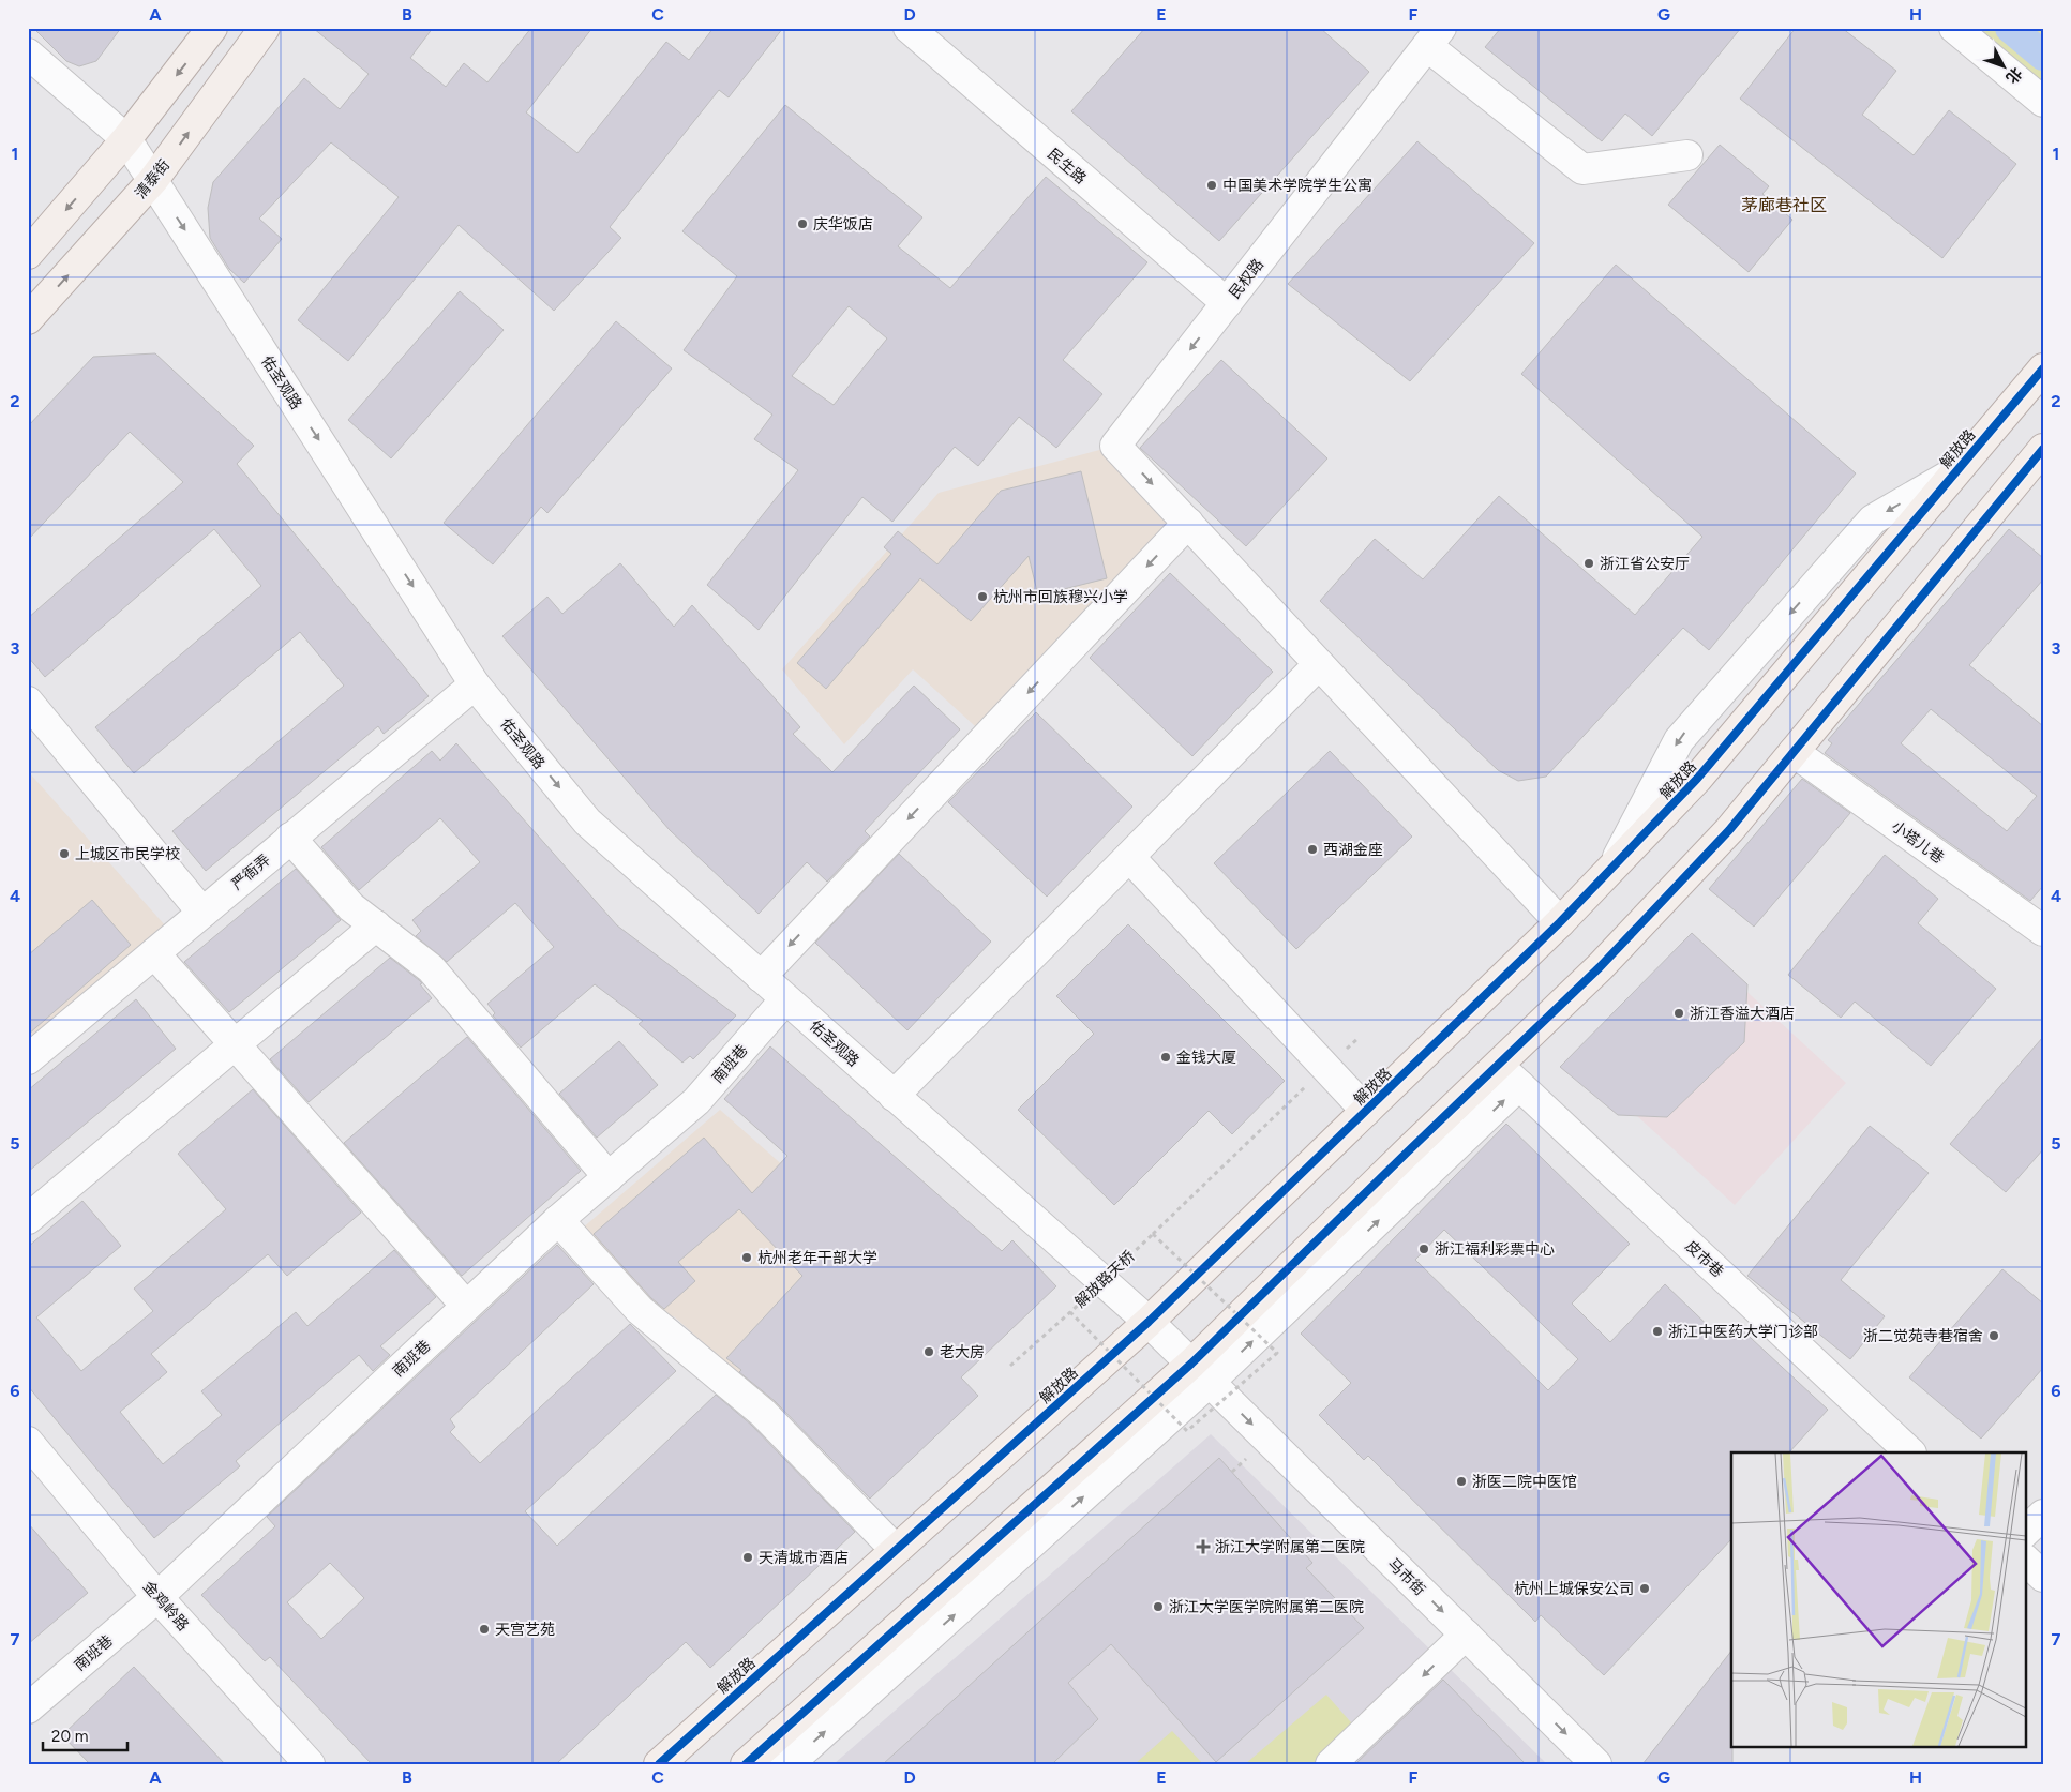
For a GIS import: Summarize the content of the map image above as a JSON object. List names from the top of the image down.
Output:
{
  "streets": {
    "main road": ["清泰街", "解放路"],
    "street": [
      "民生路",
      "民权路",
      "佑圣观路",
      "小塔儿巷",
      "严衙弄",
      "南班巷",
      "皮市巷",
      "马市街",
      "金鸡岭路"
    ],
    "path": ["解放路天桥"]
  },
  "crossings": [
    ["民生路", "民权路"],
    ["清泰街", "佑圣观路"],
    ["佑圣观路", "解放路"],
    ["佑圣观路", "严衙弄"],
    ["佑圣观路", "南班巷"],
    ["佑圣观路", "马市街"],
    ["解放路", "马市街"],
    ["南班巷", "金鸡岭路"]
  ],
  "one_way": ["马市街"],
  "districts": ["茅廊巷社区"],
  "places": {
    "other": [
      "中国美术学院学生公寓",
      "庆华饭店",
      "浙江省公安厅",
      "杭州市回族穆兴小学",
      "西湖金座",
      "上城区市民学校",
      "浙江香溢大酒店",
      "金钱大厦",
      "浙江福利彩票中心",
      "杭州老年干部大学",
      "浙江中医药大学门诊部",
      "浙二觉苑寺巷宿舍",
      "老大房",
      "浙医二院中医馆",
      "天清城市酒店",
      "杭州上城保安公司",
      "浙江大学医学院附属第二医院",
      "天宫艺苑"
    ],
    "health": ["浙江大学附属第二医院"]
  },
  "scale_bar": "20 m",
  "north": "bottom right",
  "grid": {
    "columns": [
      "A",
      "B",
      "C",
      "D",
      "E",
      "F",
      "G",
      "H"
    ],
    "rows": [
      "1",
      "2",
      "3",
      "4",
      "5",
      "6",
      "7"
    ]
  }
}
